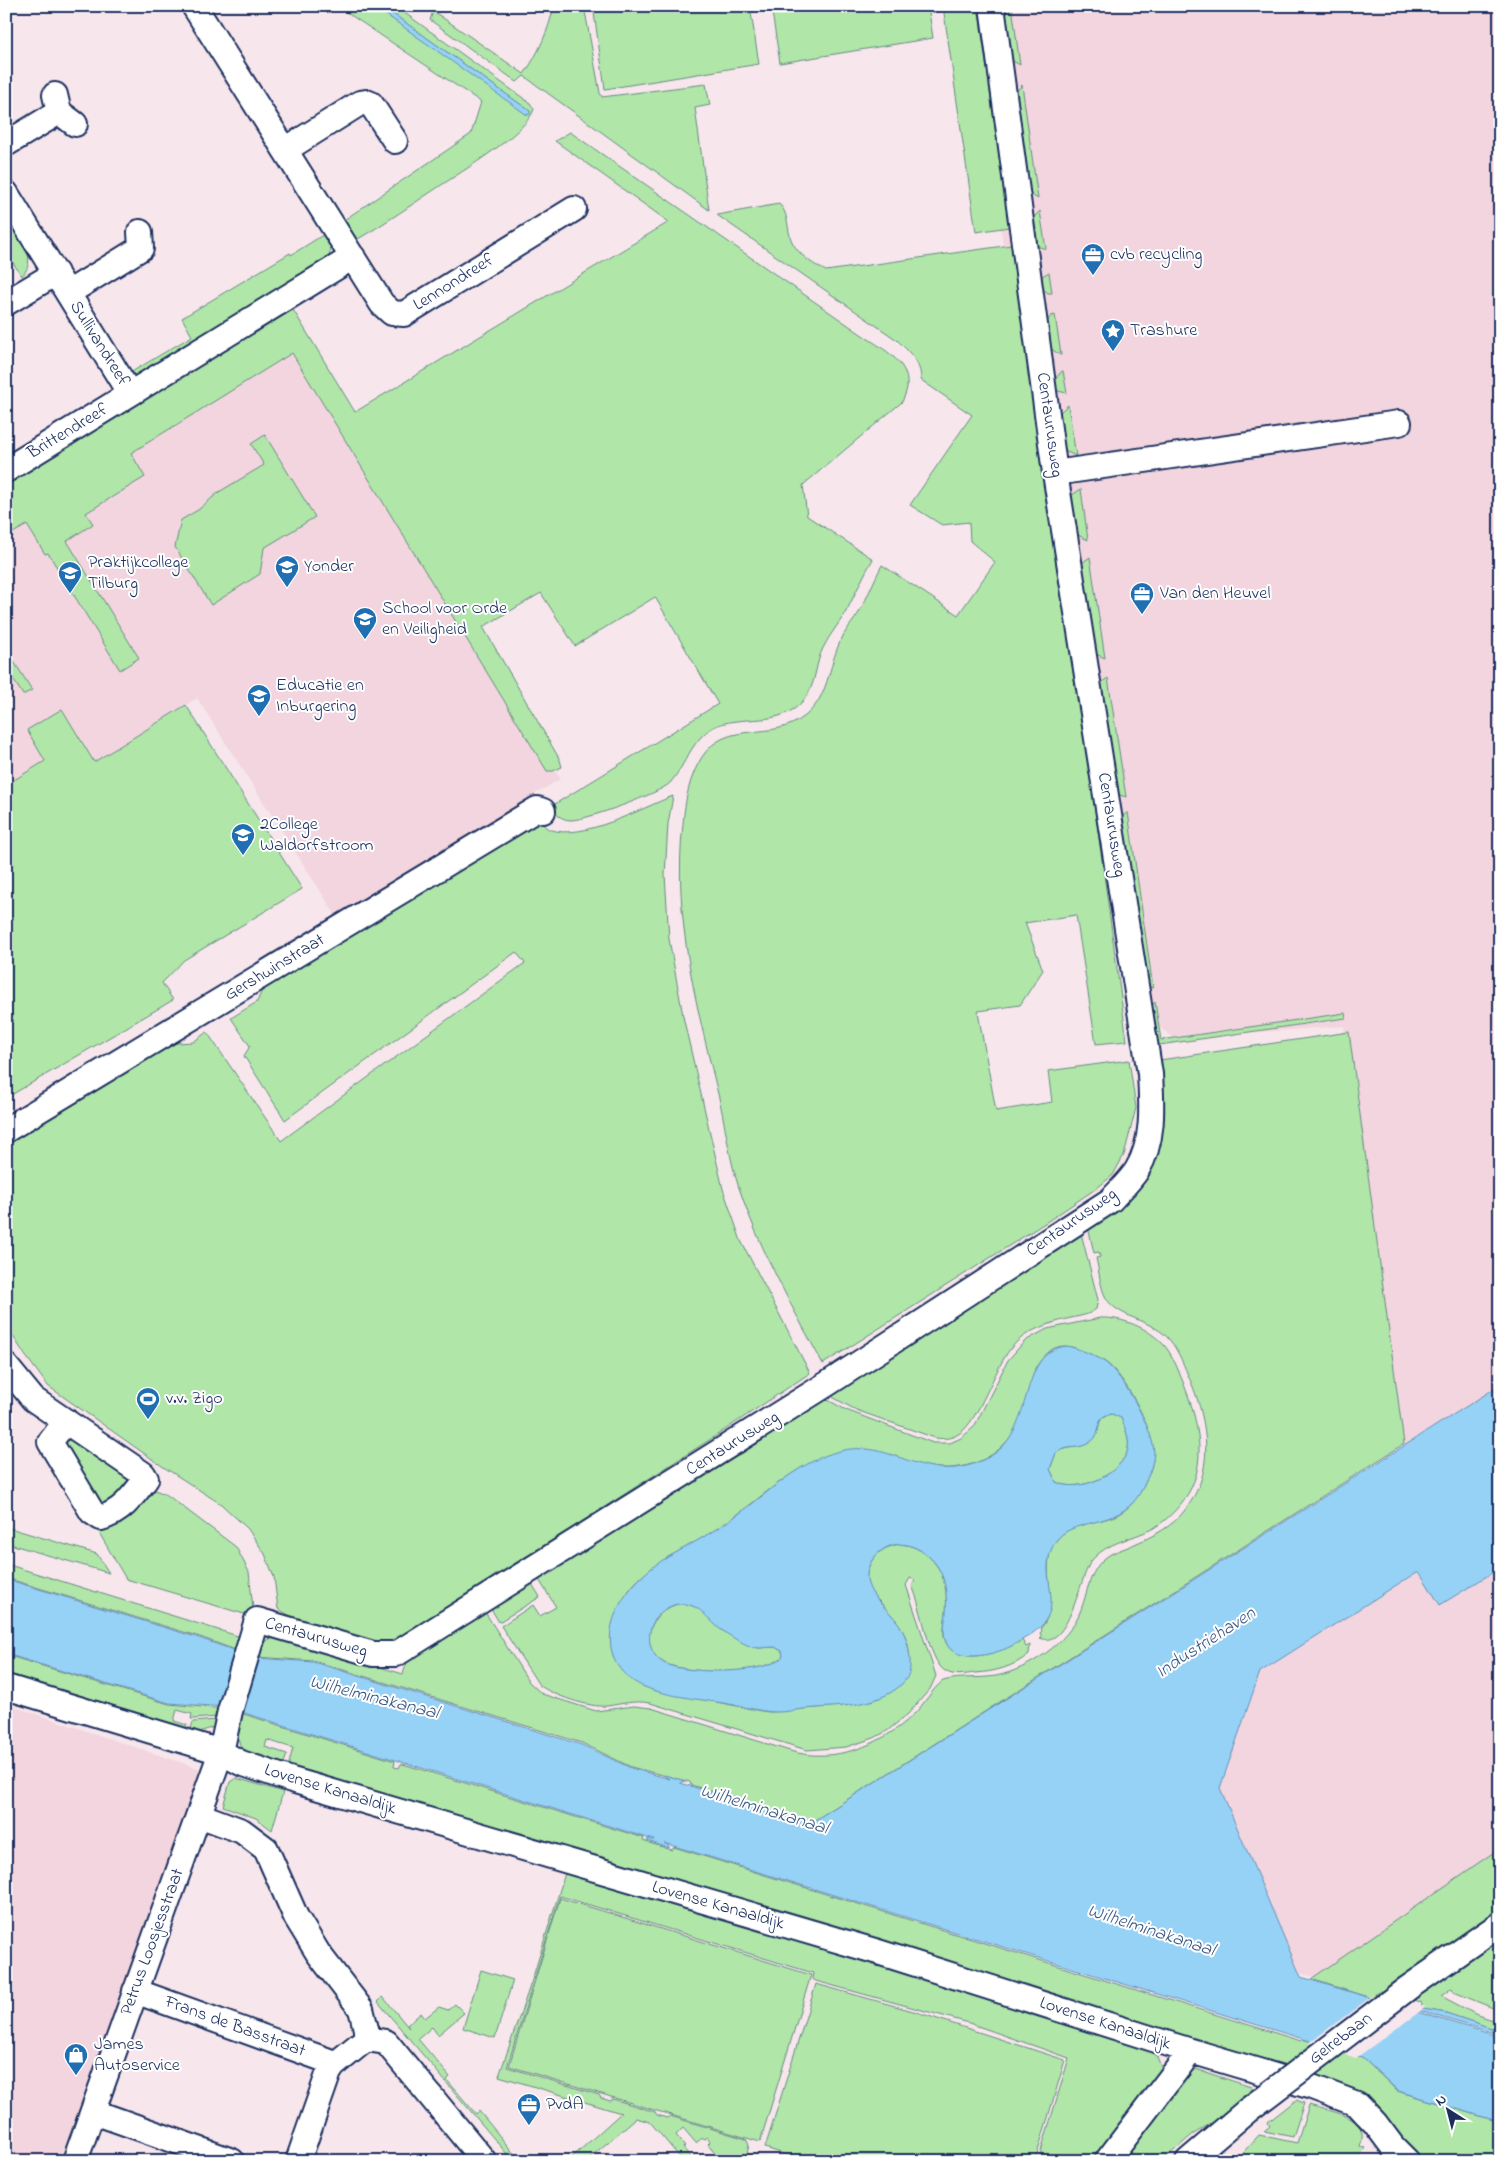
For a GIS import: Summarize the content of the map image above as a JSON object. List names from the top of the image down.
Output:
{
  "streets": {
    "street": [
      "Lennondreef",
      "Sullivandreef",
      "Centaurusweg",
      "Brittendreef",
      "Gershwinstraat",
      "Lovense Kanaaldijk",
      "Petrus Loosjesstraat",
      "Frans de Basstraat",
      "Gelrebaan"
    ]
  },
  "crossings": [
    ["Sullivandreef", "Brittendreef"],
    ["Centaurusweg", "Lovense Kanaaldijk"],
    ["Centaurusweg", "Petrus Loosjesstraat"],
    ["Lovense Kanaaldijk", "Petrus Loosjesstraat"],
    ["Petrus Loosjesstraat", "Frans de Basstraat"]
  ],
  "water": ["Industriehaven", "Wilhelminakanaal"],
  "places": {
    "office": ["cvb recycling", "Van den Heuvel", "PvdA"],
    "place": ["Trashure"],
    "school or university": [
      "Yonder",
      "Praktijkcollege Tilburg",
      "School voor Orde en Veiligheid",
      "Educatie en Inburgering",
      "2College Waldorfstroom"
    ],
    "sports": ["v.v. Zigo"],
    "shop": ["James Autoservice"]
  },
  "north": "top left"
}
